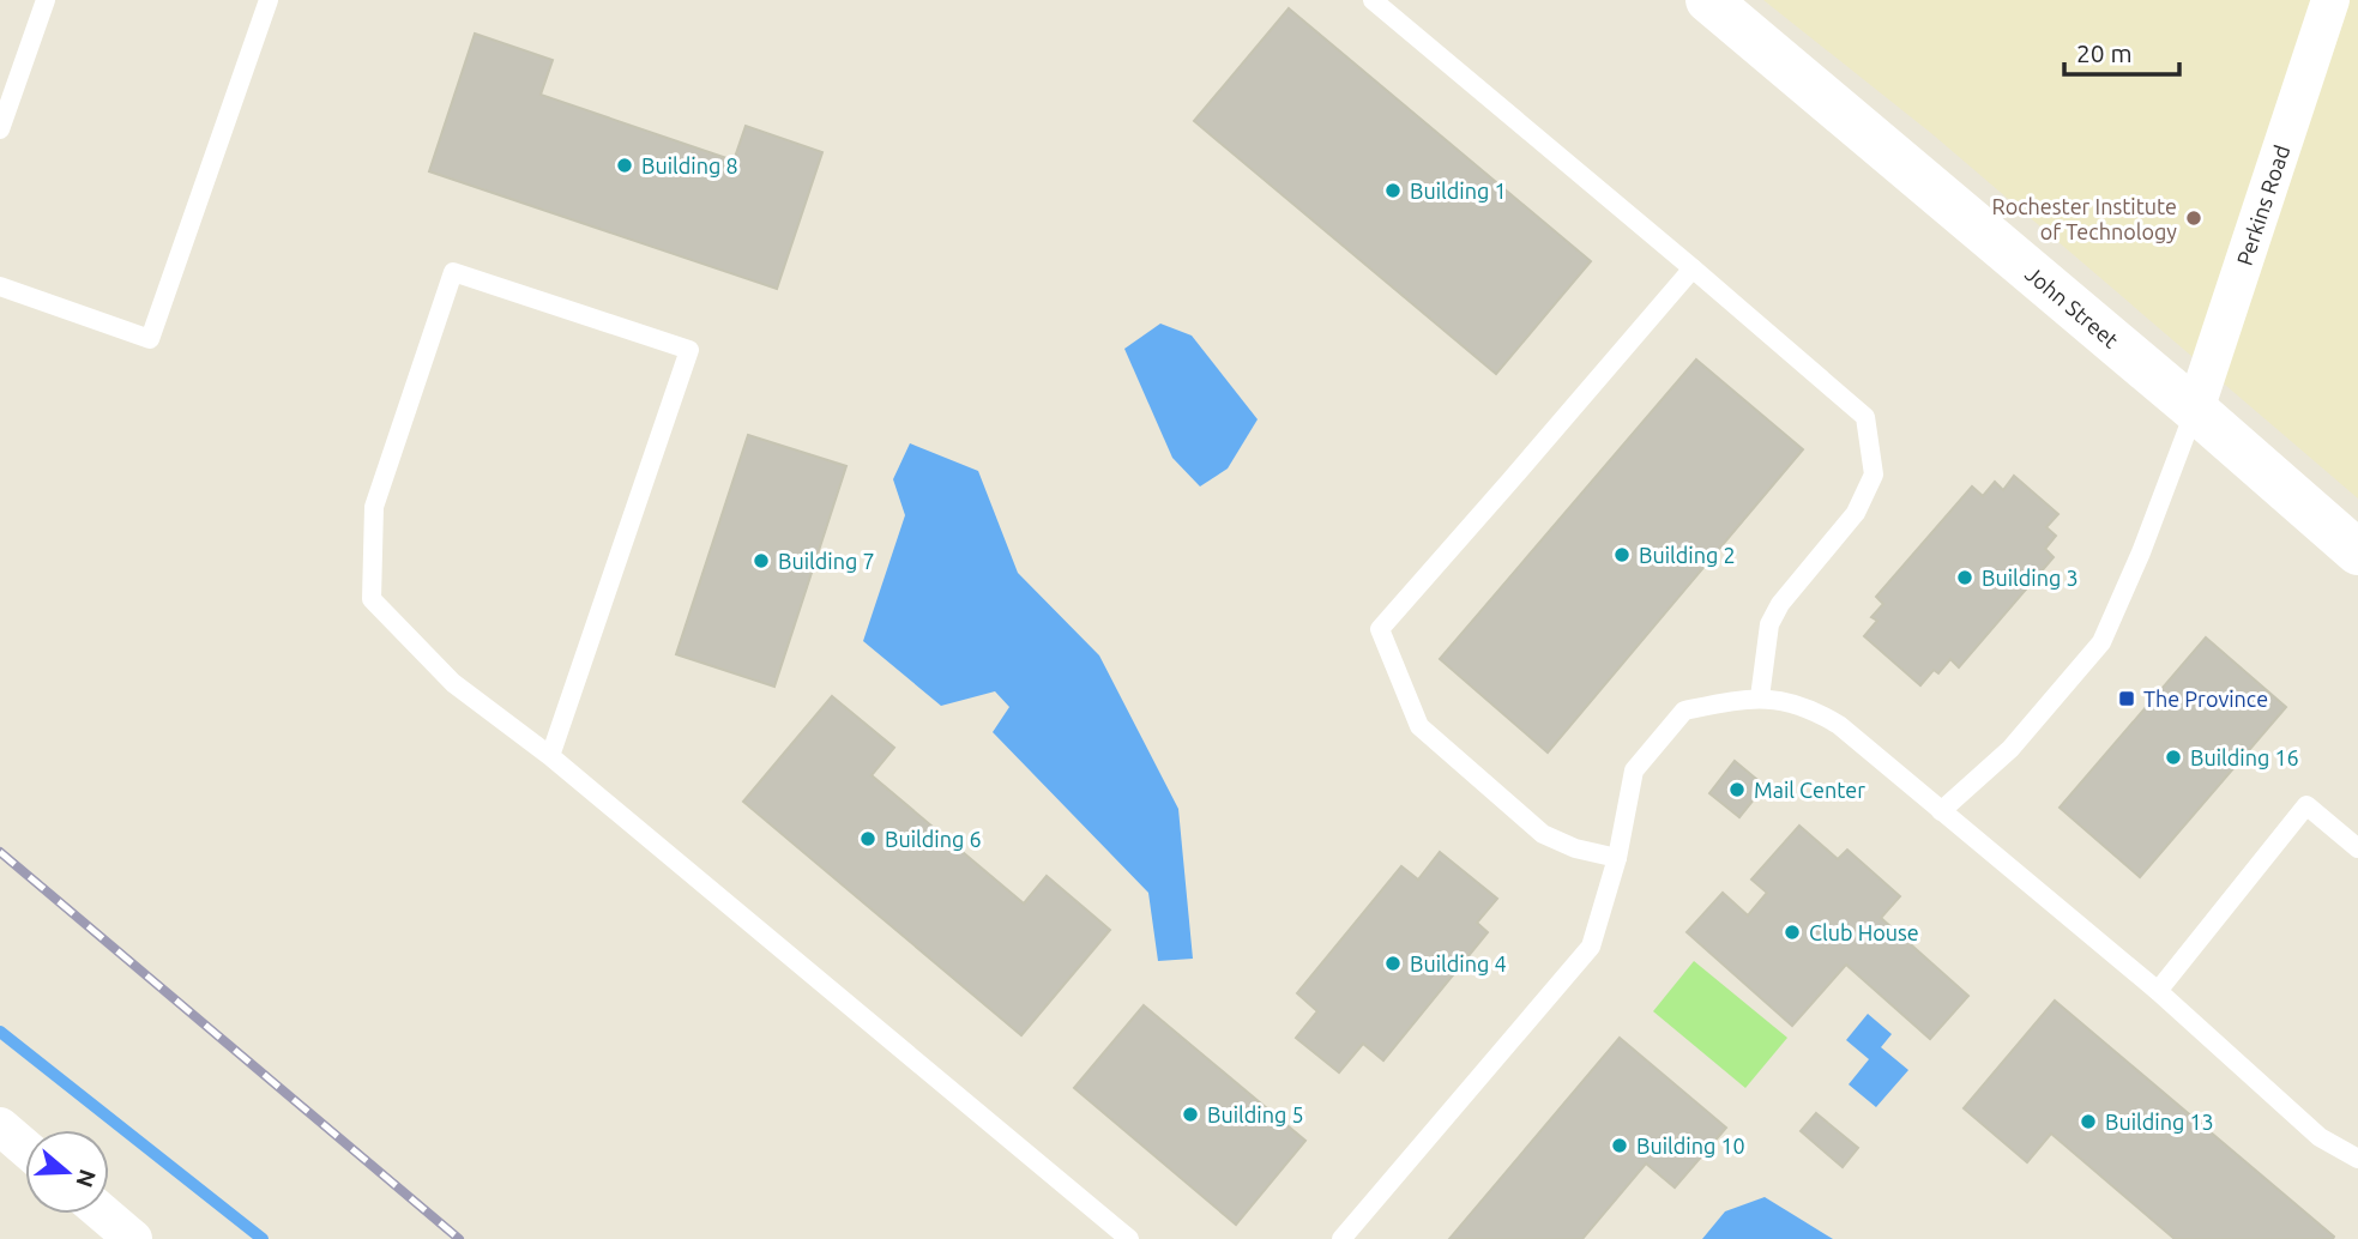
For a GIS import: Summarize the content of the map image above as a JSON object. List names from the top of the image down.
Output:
{
  "streets": {
    "street": ["Perkins Road", "John Street"]
  },
  "crossings": [
    ["Perkins Road", "John Street"]
  ],
  "places": {
    "other": [
      "Building 8",
      "Building 1",
      "Rochester Institute of Technology",
      "Building 2",
      "Building 7",
      "Building 3",
      "Building 16",
      "Mail Center",
      "Building 6",
      "Club House",
      "Building 4",
      "Building 5",
      "Building 13",
      "Building 10"
    ],
    "transit": ["The Province"]
  },
  "scale_bar": "20 m",
  "north": "right"
}
